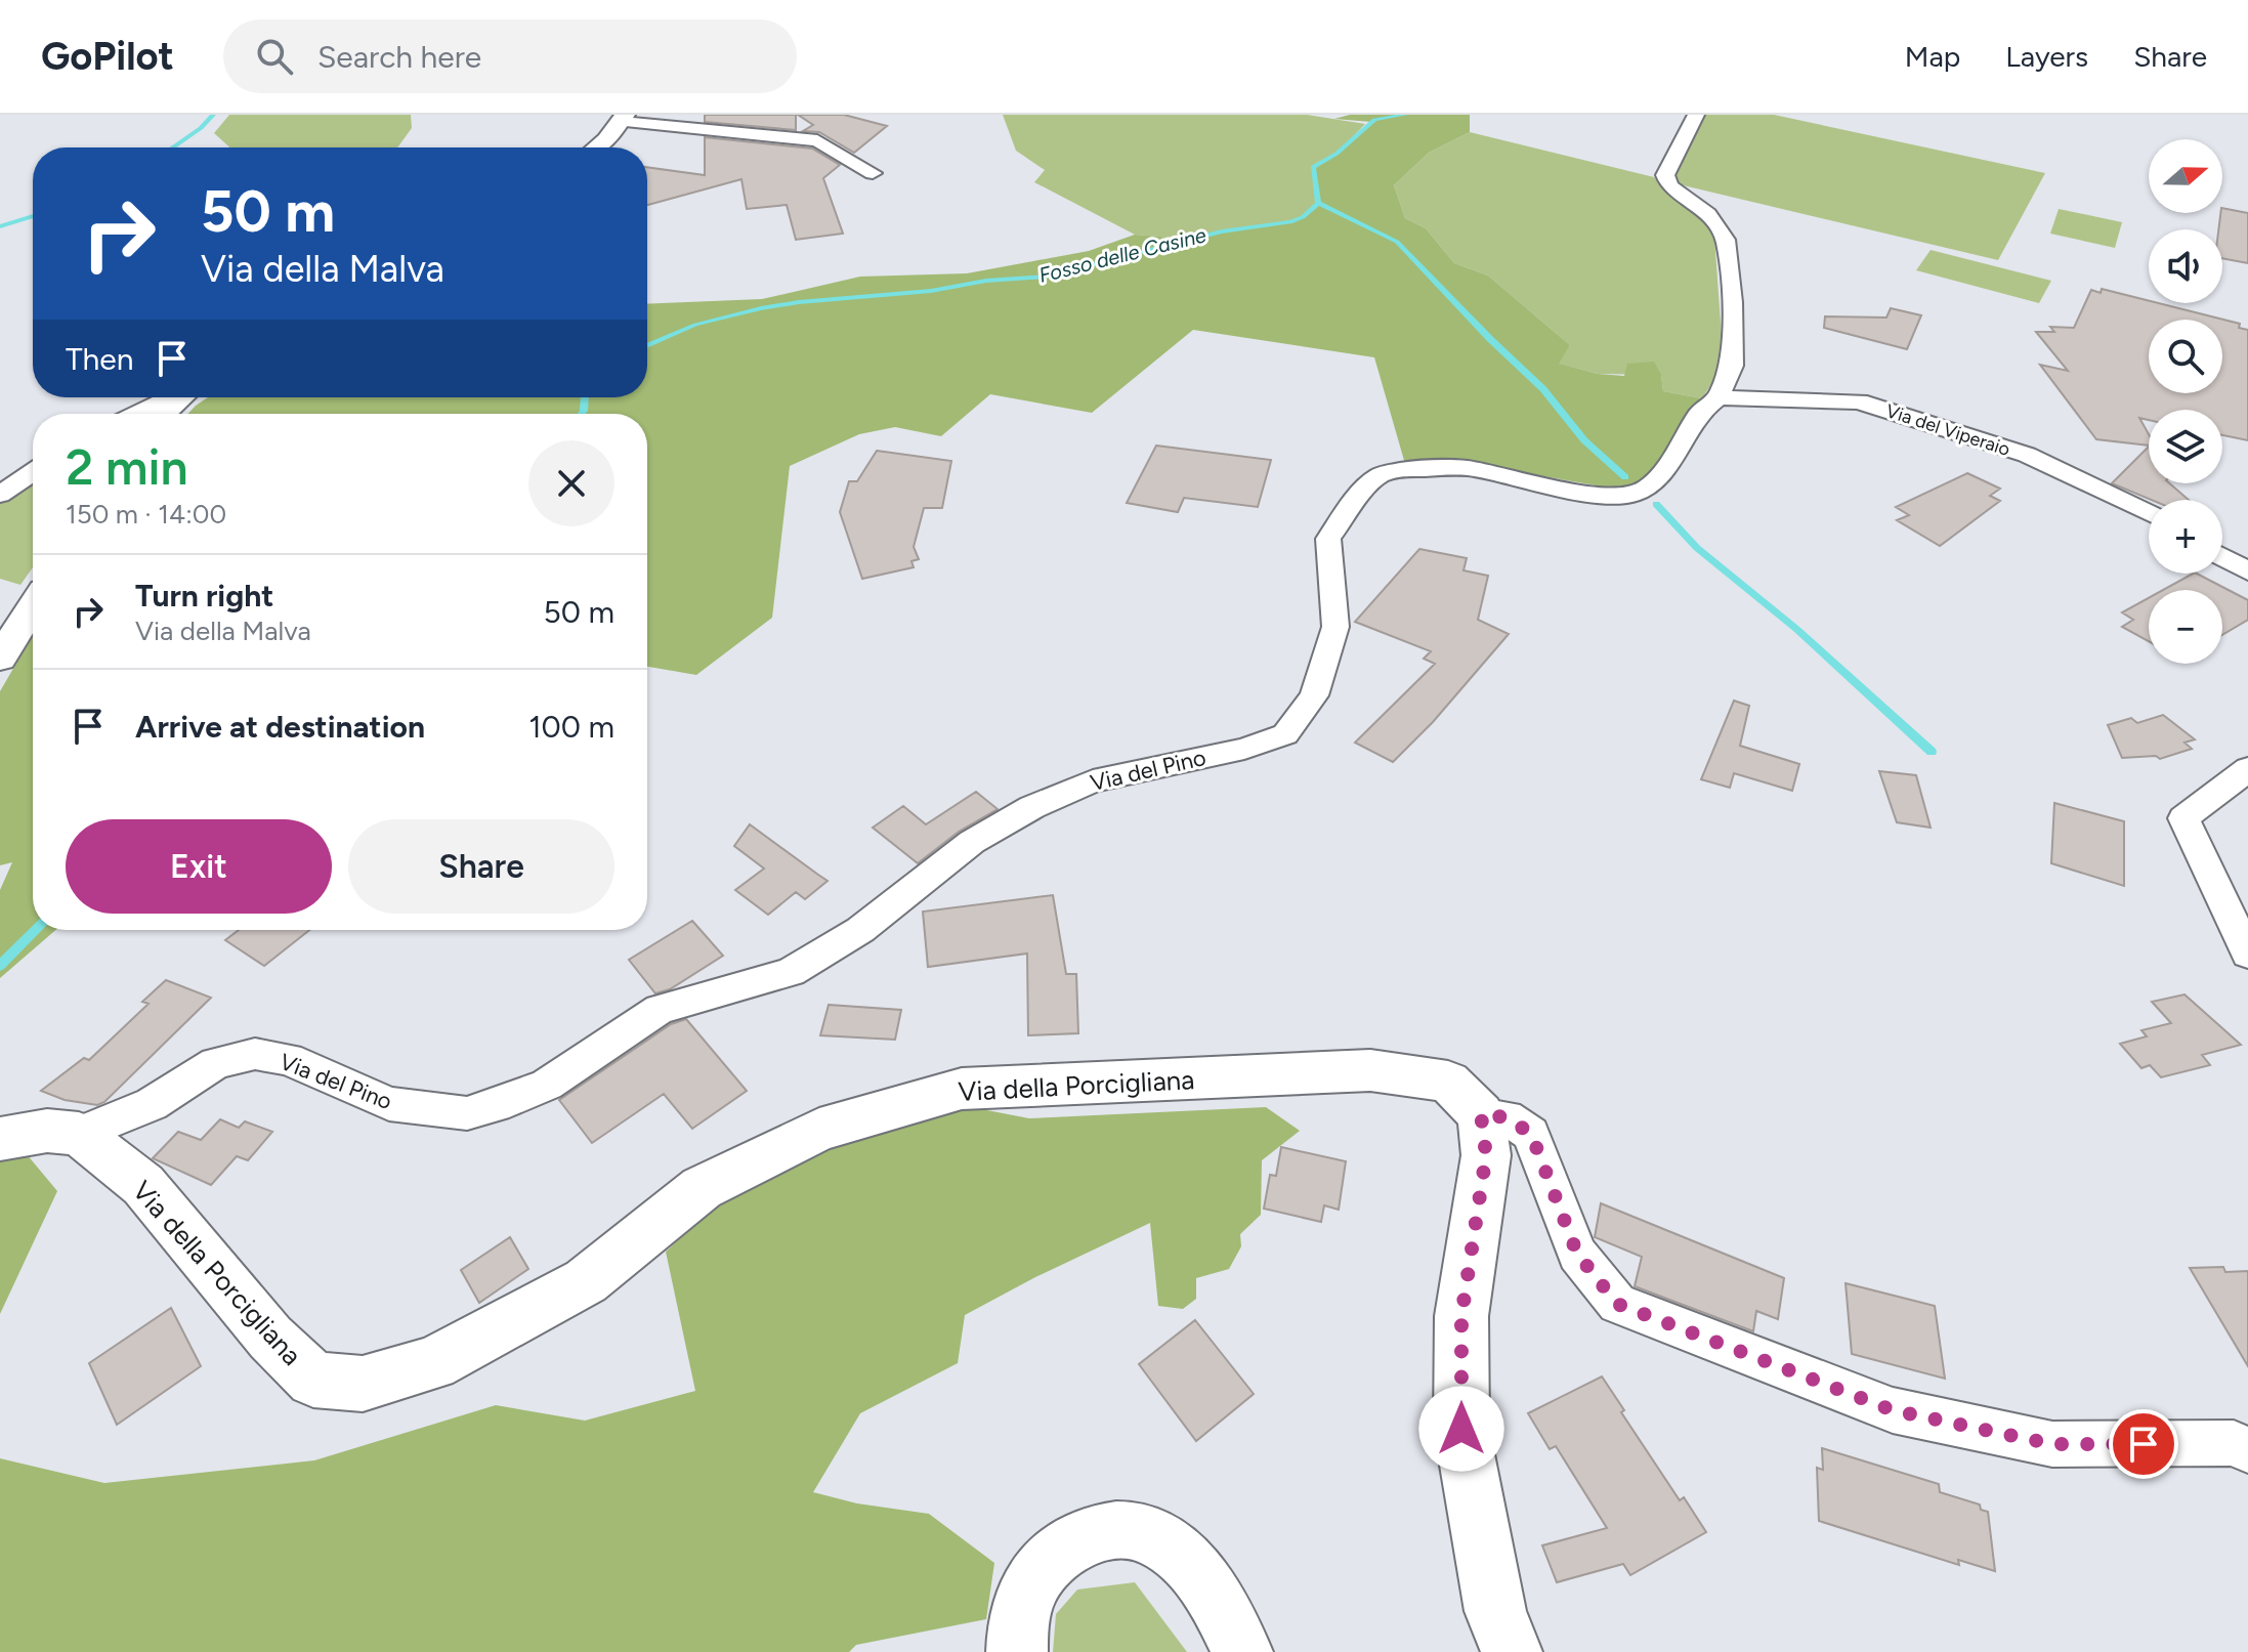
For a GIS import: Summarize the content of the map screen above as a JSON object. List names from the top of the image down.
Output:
{
  "streets": {
    "street": ["Via del Viperaio", "Via del Pino", "Via della Porcigliana"]
  },
  "crossings": [
    ["Via del Viperaio", "Via del Pino"],
    ["Via del Pino", "Via della Porcigliana"]
  ],
  "water": ["Fosso delle Casine"],
  "north": "right",
  "page": {
    "header": "GoPilot",
    "search": "Search here",
    "nav": ["Map", "Layers", "Share"],
    "map_buttons": ["+", "−"],
    "turn": ["50 m", "Via della Malva"],
    "then": "Then",
    "heading": ["2 min", "150 m · 14:00"],
    "list": [
      {
        "name": "Turn right",
        "note": "Via della Malva",
        "value": "50 m"
      },
      {
        "name": "Arrive at destination",
        "value": "100 m"
      }
    ],
    "buttons": ["Exit", "Share"]
  }
}
